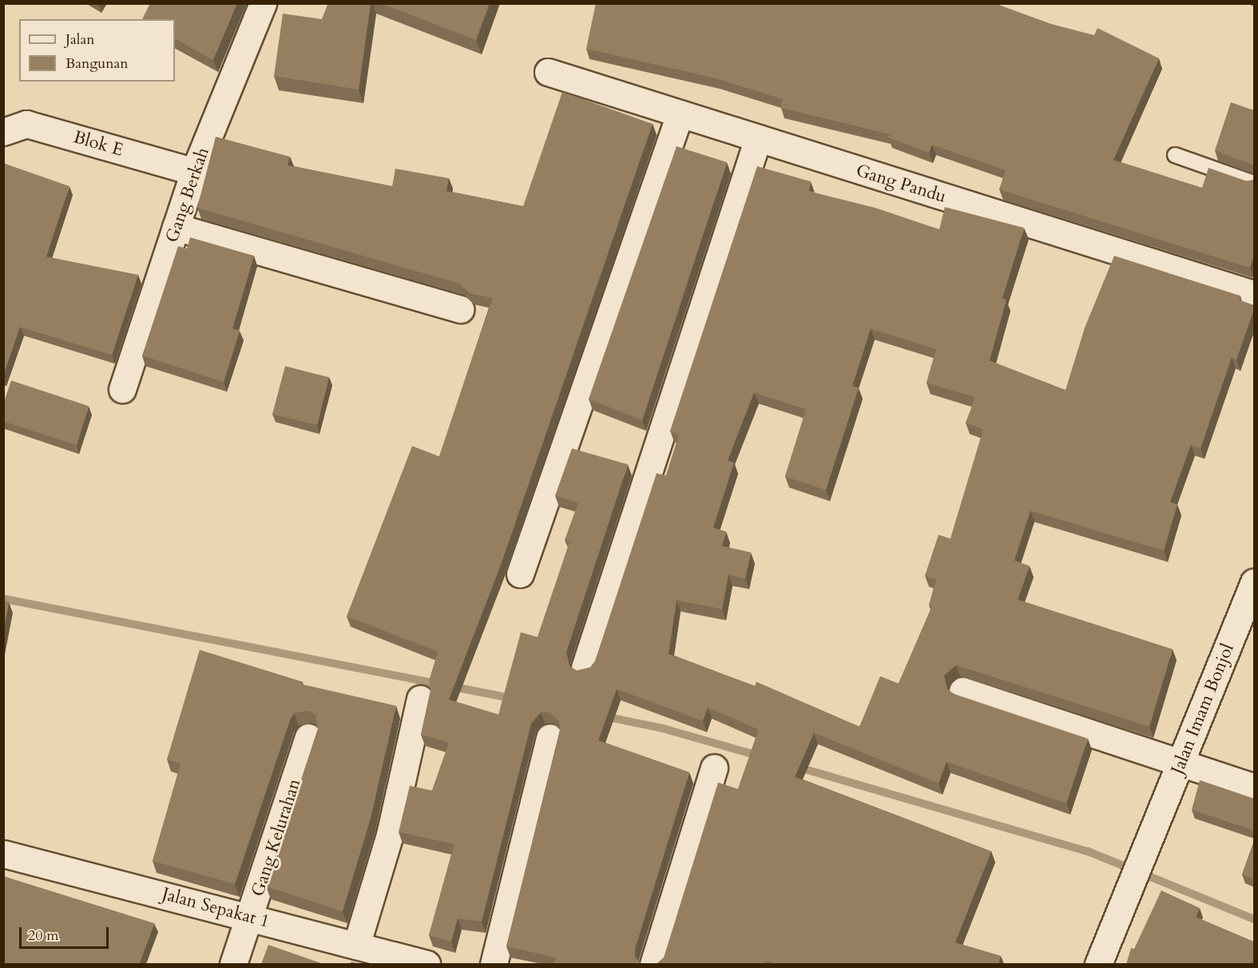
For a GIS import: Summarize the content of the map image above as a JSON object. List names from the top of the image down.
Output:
{
  "streets": {
    "street": [
      "Blok E",
      "Gang Pandu",
      "Gang Berkah",
      "Jalan Imam Bonjol",
      "Gang Kelurahan",
      "Jalan Sepakat 1"
    ]
  },
  "crossings": [
    ["Blok E", "Gang Berkah"],
    ["Gang Kelurahan", "Jalan Sepakat 1"]
  ],
  "legend": ["Jalan", "Bangunan"],
  "scale_bar": "20 m"
}
